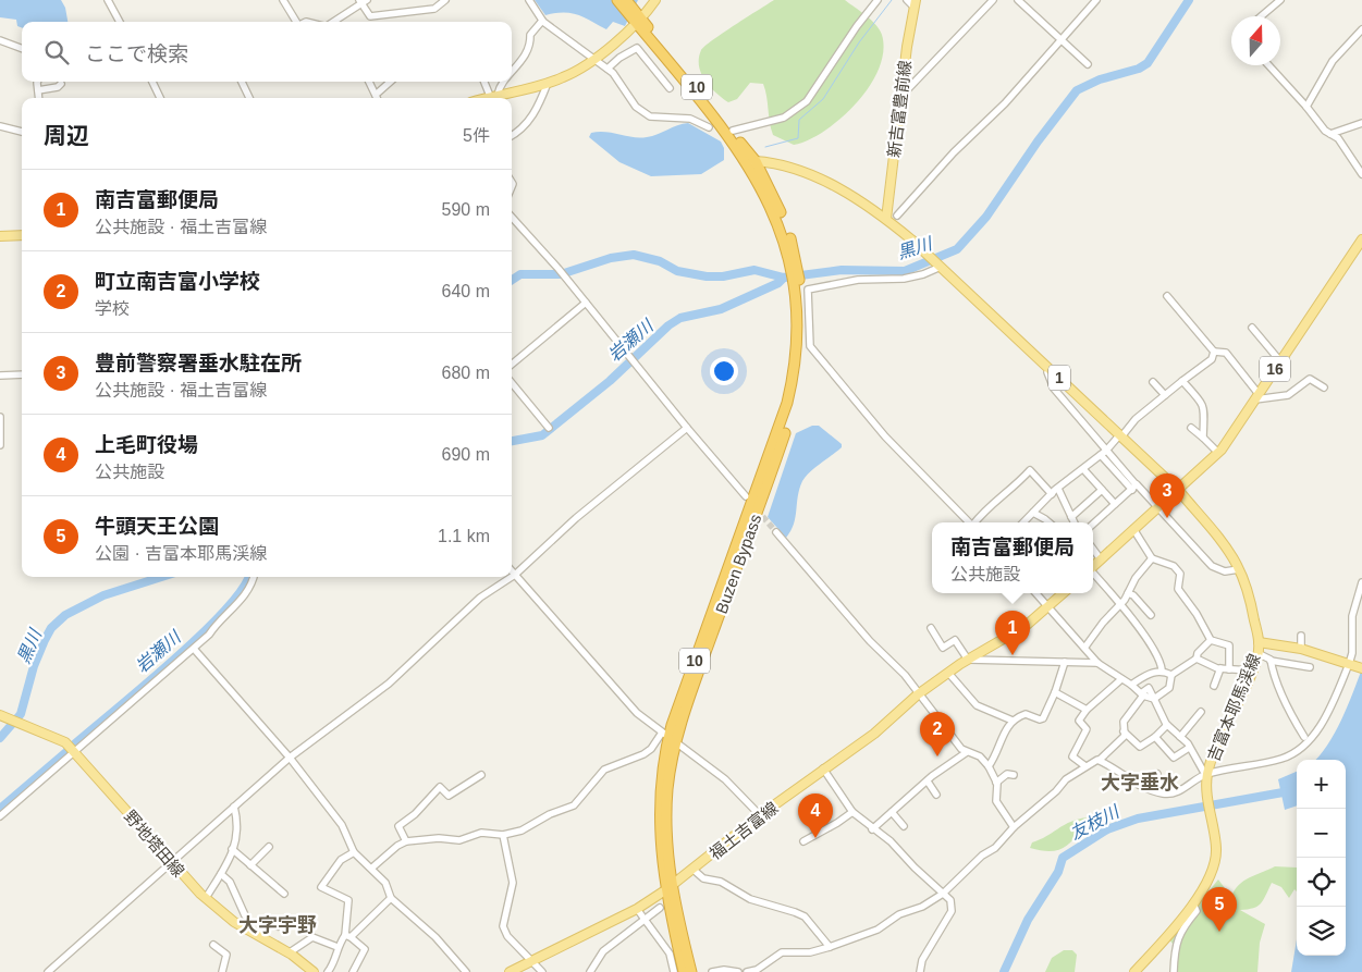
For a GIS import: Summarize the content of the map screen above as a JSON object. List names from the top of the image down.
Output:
{
  "streets": {
    "highway": ["10", "Buzen Bypass"],
    "main road": [
      "新吉富豊前線",
      "16",
      "1",
      "吉富本耶馬渓線",
      "福土吉富線",
      "野地塔田線"
    ]
  },
  "crossings": [
    ["10", "1"],
    ["10", "Buzen Bypass"],
    ["新吉富豊前線", "1"],
    ["16", "1"],
    ["1", "Buzen Bypass"],
    ["1", "吉富本耶馬渓線"],
    ["Buzen Bypass", "福土吉富線"]
  ],
  "districts": ["大字垂水", "大字宇野"],
  "water": ["黒川", "岩瀬川", "友枝川"],
  "north": "top",
  "page": {
    "search": "ここで検索",
    "heading": ["周辺", "5件"],
    "list": [
      {
        "mark": "1",
        "name": "南吉富郵便局",
        "note": "公共施設 · 福土吉富線",
        "value": "590 m"
      },
      {
        "mark": "2",
        "name": "町立南吉富小学校",
        "note": "学校",
        "value": "640 m"
      },
      {
        "mark": "3",
        "name": "豊前警察署垂水駐在所",
        "note": "公共施設 · 福土吉富線",
        "value": "680 m"
      },
      {
        "mark": "4",
        "name": "上毛町役場",
        "note": "公共施設",
        "value": "690 m"
      },
      {
        "mark": "5",
        "name": "牛頭天王公園",
        "note": "公園 · 吉富本耶馬渓線",
        "value": "1.1 km"
      }
    ],
    "pins": [
      "3",
      "1",
      "2",
      "4",
      "5"
    ],
    "popup": ["南吉富郵便局", "公共施設"],
    "map_buttons": ["+", "−"]
  }
}
